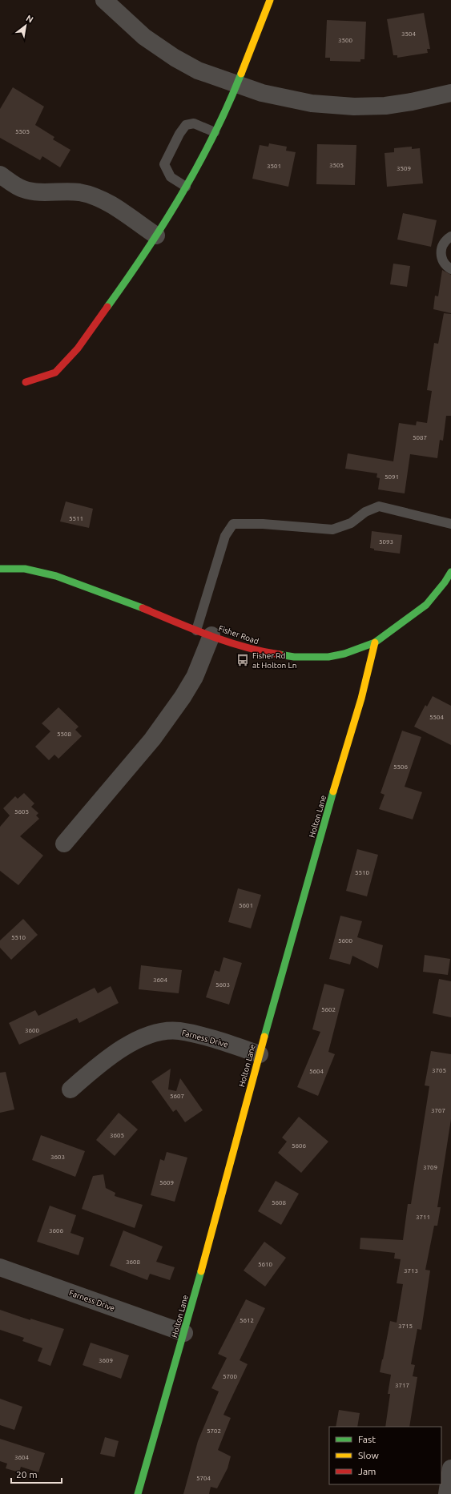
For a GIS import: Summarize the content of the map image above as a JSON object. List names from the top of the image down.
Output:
{
  "streets": {
    "street": ["Fisher Road", "Holton Lane", "Farness Drive"]
  },
  "crossings": [
    ["Fisher Road", "Holton Lane"],
    ["Holton Lane", "Farness Drive"]
  ],
  "places": {
    "bus stop": ["Fisher Rd at Holton Ln"]
  },
  "house_numbers": [
    "3504",
    "3500",
    "5505",
    "3505",
    "3501",
    "3509",
    "5087",
    "5091",
    "5511",
    "5093",
    "5504",
    "5508",
    "5506",
    "5605",
    "5510",
    "5601",
    "5510",
    "5600",
    "3604",
    "5603",
    "5602",
    "3600",
    "3705",
    "5604",
    "5607",
    "3707",
    "3605",
    "5606",
    "3603",
    "3709",
    "5609",
    "5608",
    "3711",
    "3606",
    "3608",
    "5610",
    "3713",
    "5612",
    "3715",
    "3609",
    "5700",
    "3717",
    "5702",
    "3604",
    "5704"
  ],
  "legend": ["Fast", "Slow", "Jam"],
  "scale_bar": "20 m",
  "north": "top right"
}
